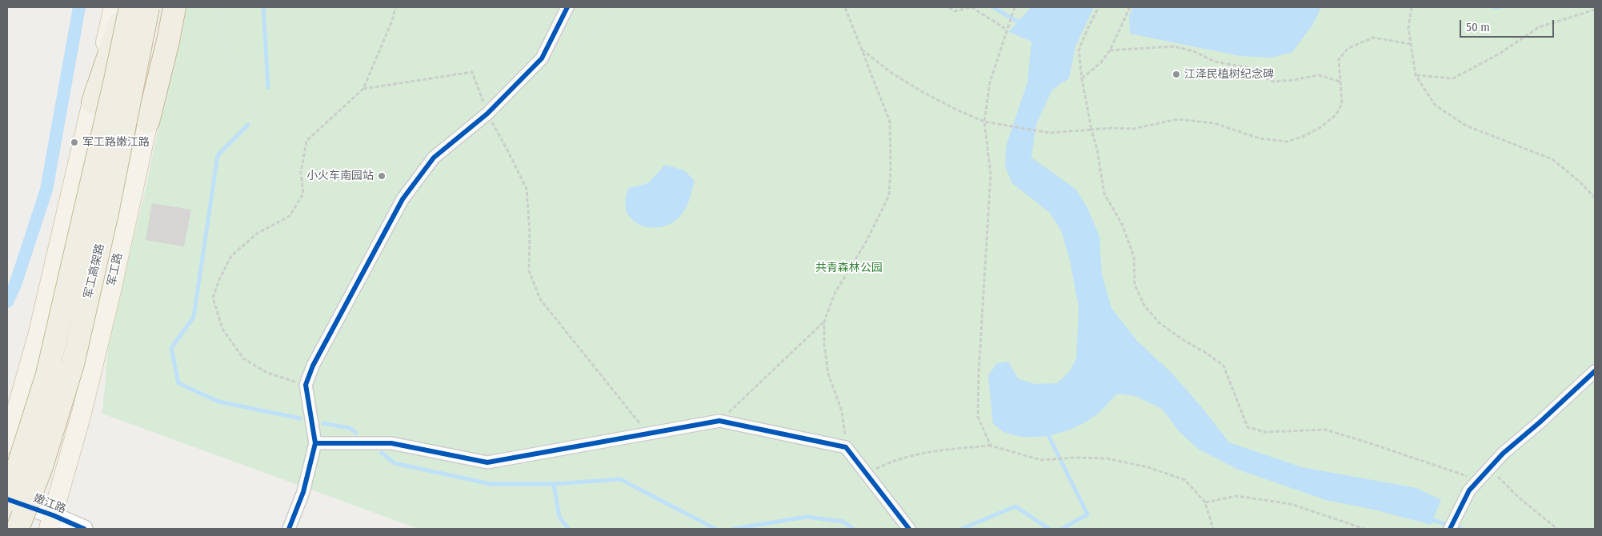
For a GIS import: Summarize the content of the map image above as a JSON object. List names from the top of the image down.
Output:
{
  "streets": {
    "highway": ["军工高架路"],
    "main road": ["军工路"],
    "street": ["嫩江路"]
  },
  "crossings": [
    ["军工路", "嫩江路"],
    ["军工高架路", "嫩江路"]
  ],
  "parks": ["共青森林公园"],
  "places": ["江泽民植树纪念碑", "军工路嫩江路", "小火车南园站"],
  "scale_bar": "50 m"
}
